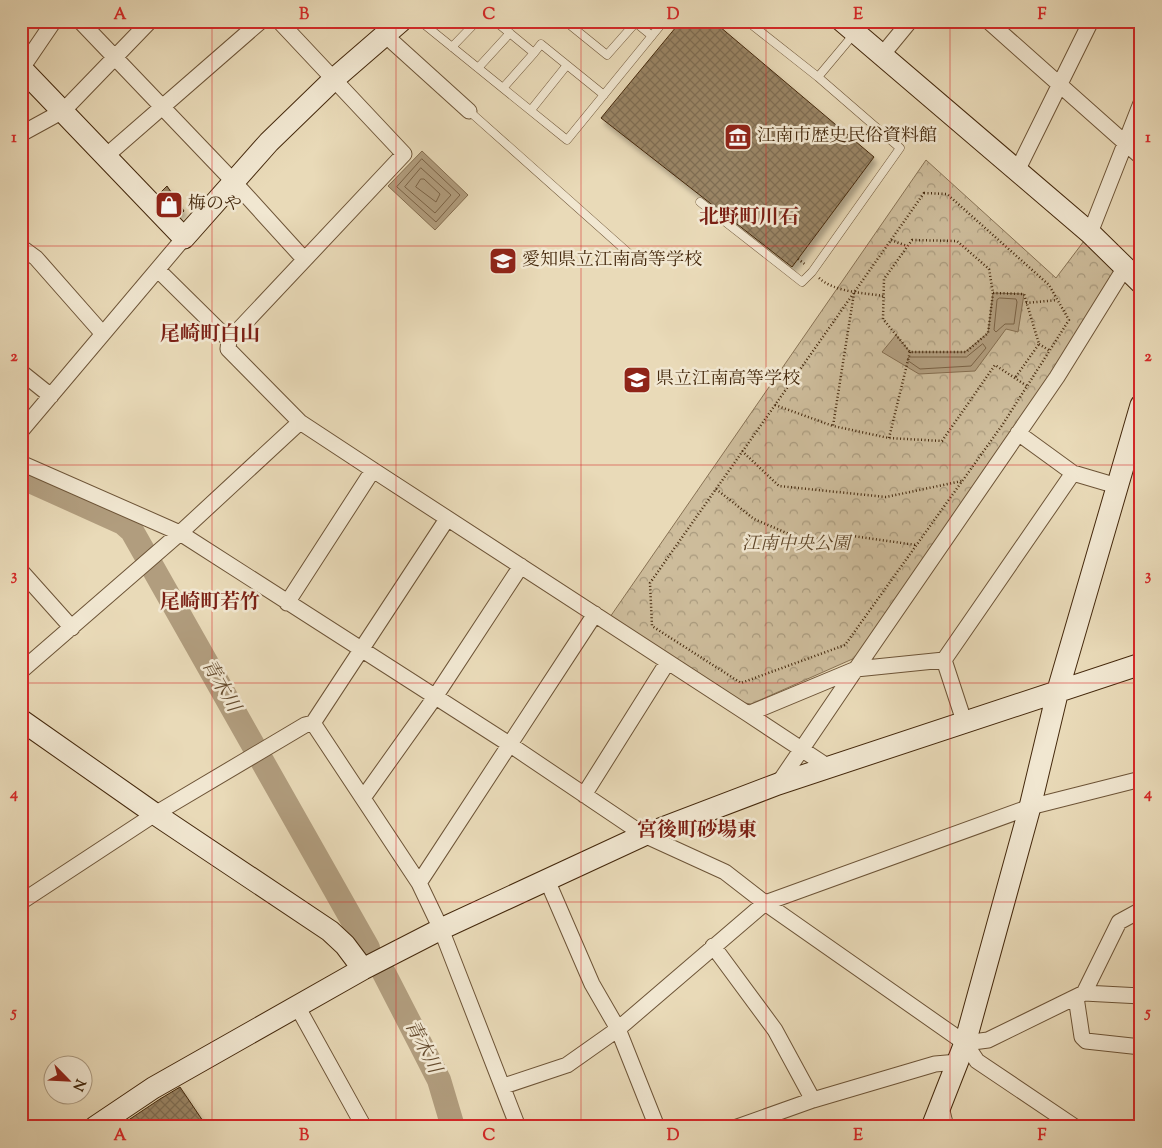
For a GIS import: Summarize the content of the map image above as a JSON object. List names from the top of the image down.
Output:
{
  "districts": [
    "北野町川石",
    "尾崎町白山",
    "尾崎町若竹",
    "宮後町砂場東"
  ],
  "water": ["青木川"],
  "parks": ["江南中央公園"],
  "places": {
    "museum": ["江南市歴史民俗資料館"],
    "shop": ["梅のや"],
    "school or university": ["愛知県立江南高等学校", "県立江南高等学校"]
  },
  "north": "bottom right",
  "grid": {
    "columns": [
      "A",
      "B",
      "C",
      "D",
      "E",
      "F"
    ],
    "rows": [
      "1",
      "2",
      "3",
      "4",
      "5"
    ]
  }
}
